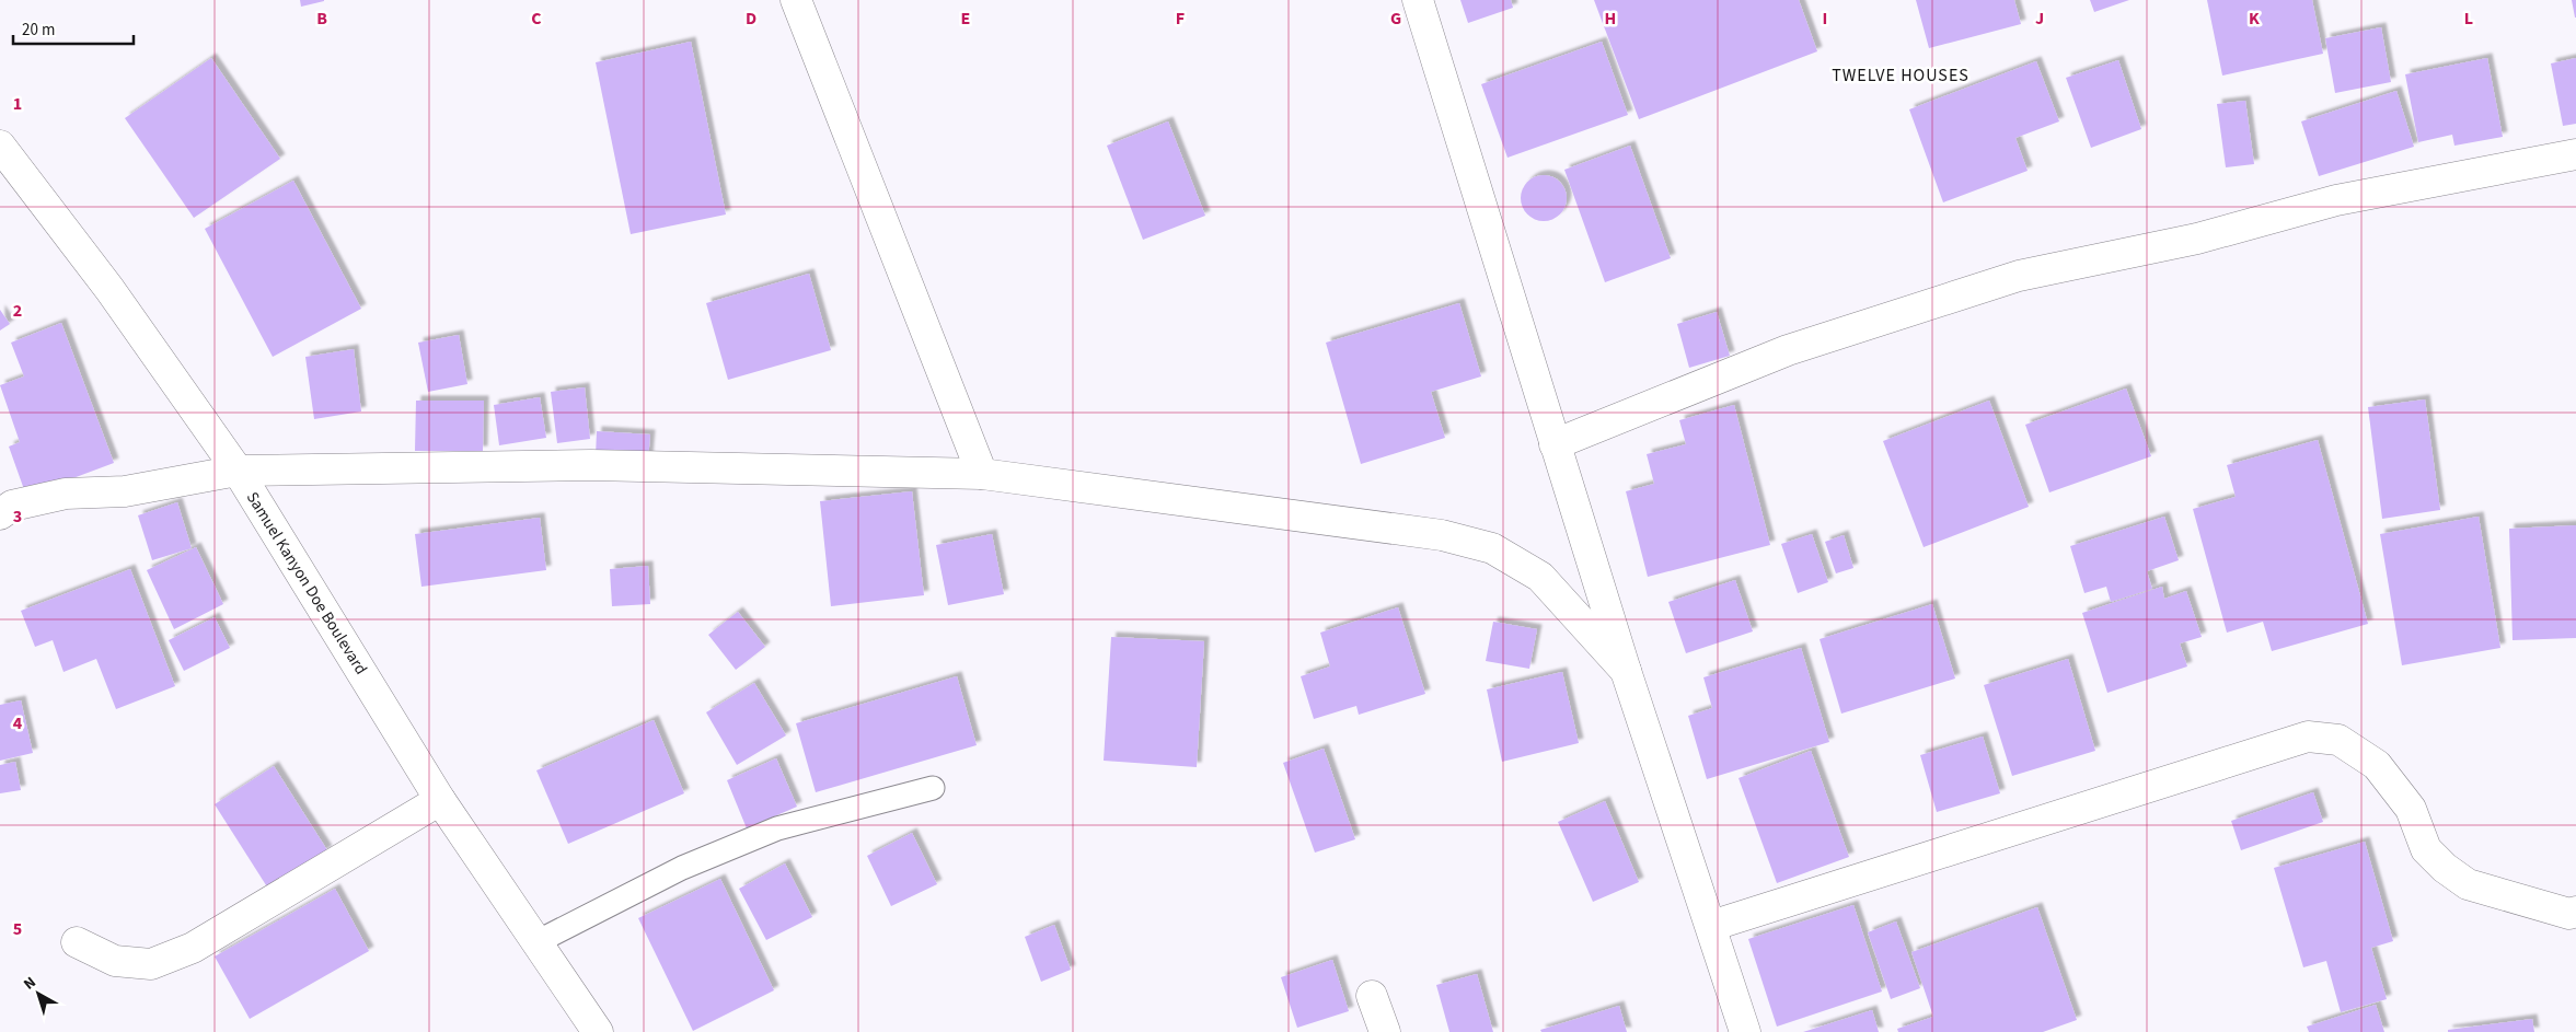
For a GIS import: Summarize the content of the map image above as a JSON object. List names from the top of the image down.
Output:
{
  "streets": {
    "street": ["Samuel Kanyon Doe Boulevard"]
  },
  "districts": ["TWELVE HOUSES"],
  "scale_bar": "20 m",
  "north": "top left",
  "grid": {
    "columns": [
      "B",
      "C",
      "D",
      "E",
      "F",
      "G",
      "H",
      "I",
      "J",
      "K",
      "L"
    ],
    "rows": [
      "1",
      "2",
      "3",
      "4",
      "5"
    ]
  }
}
